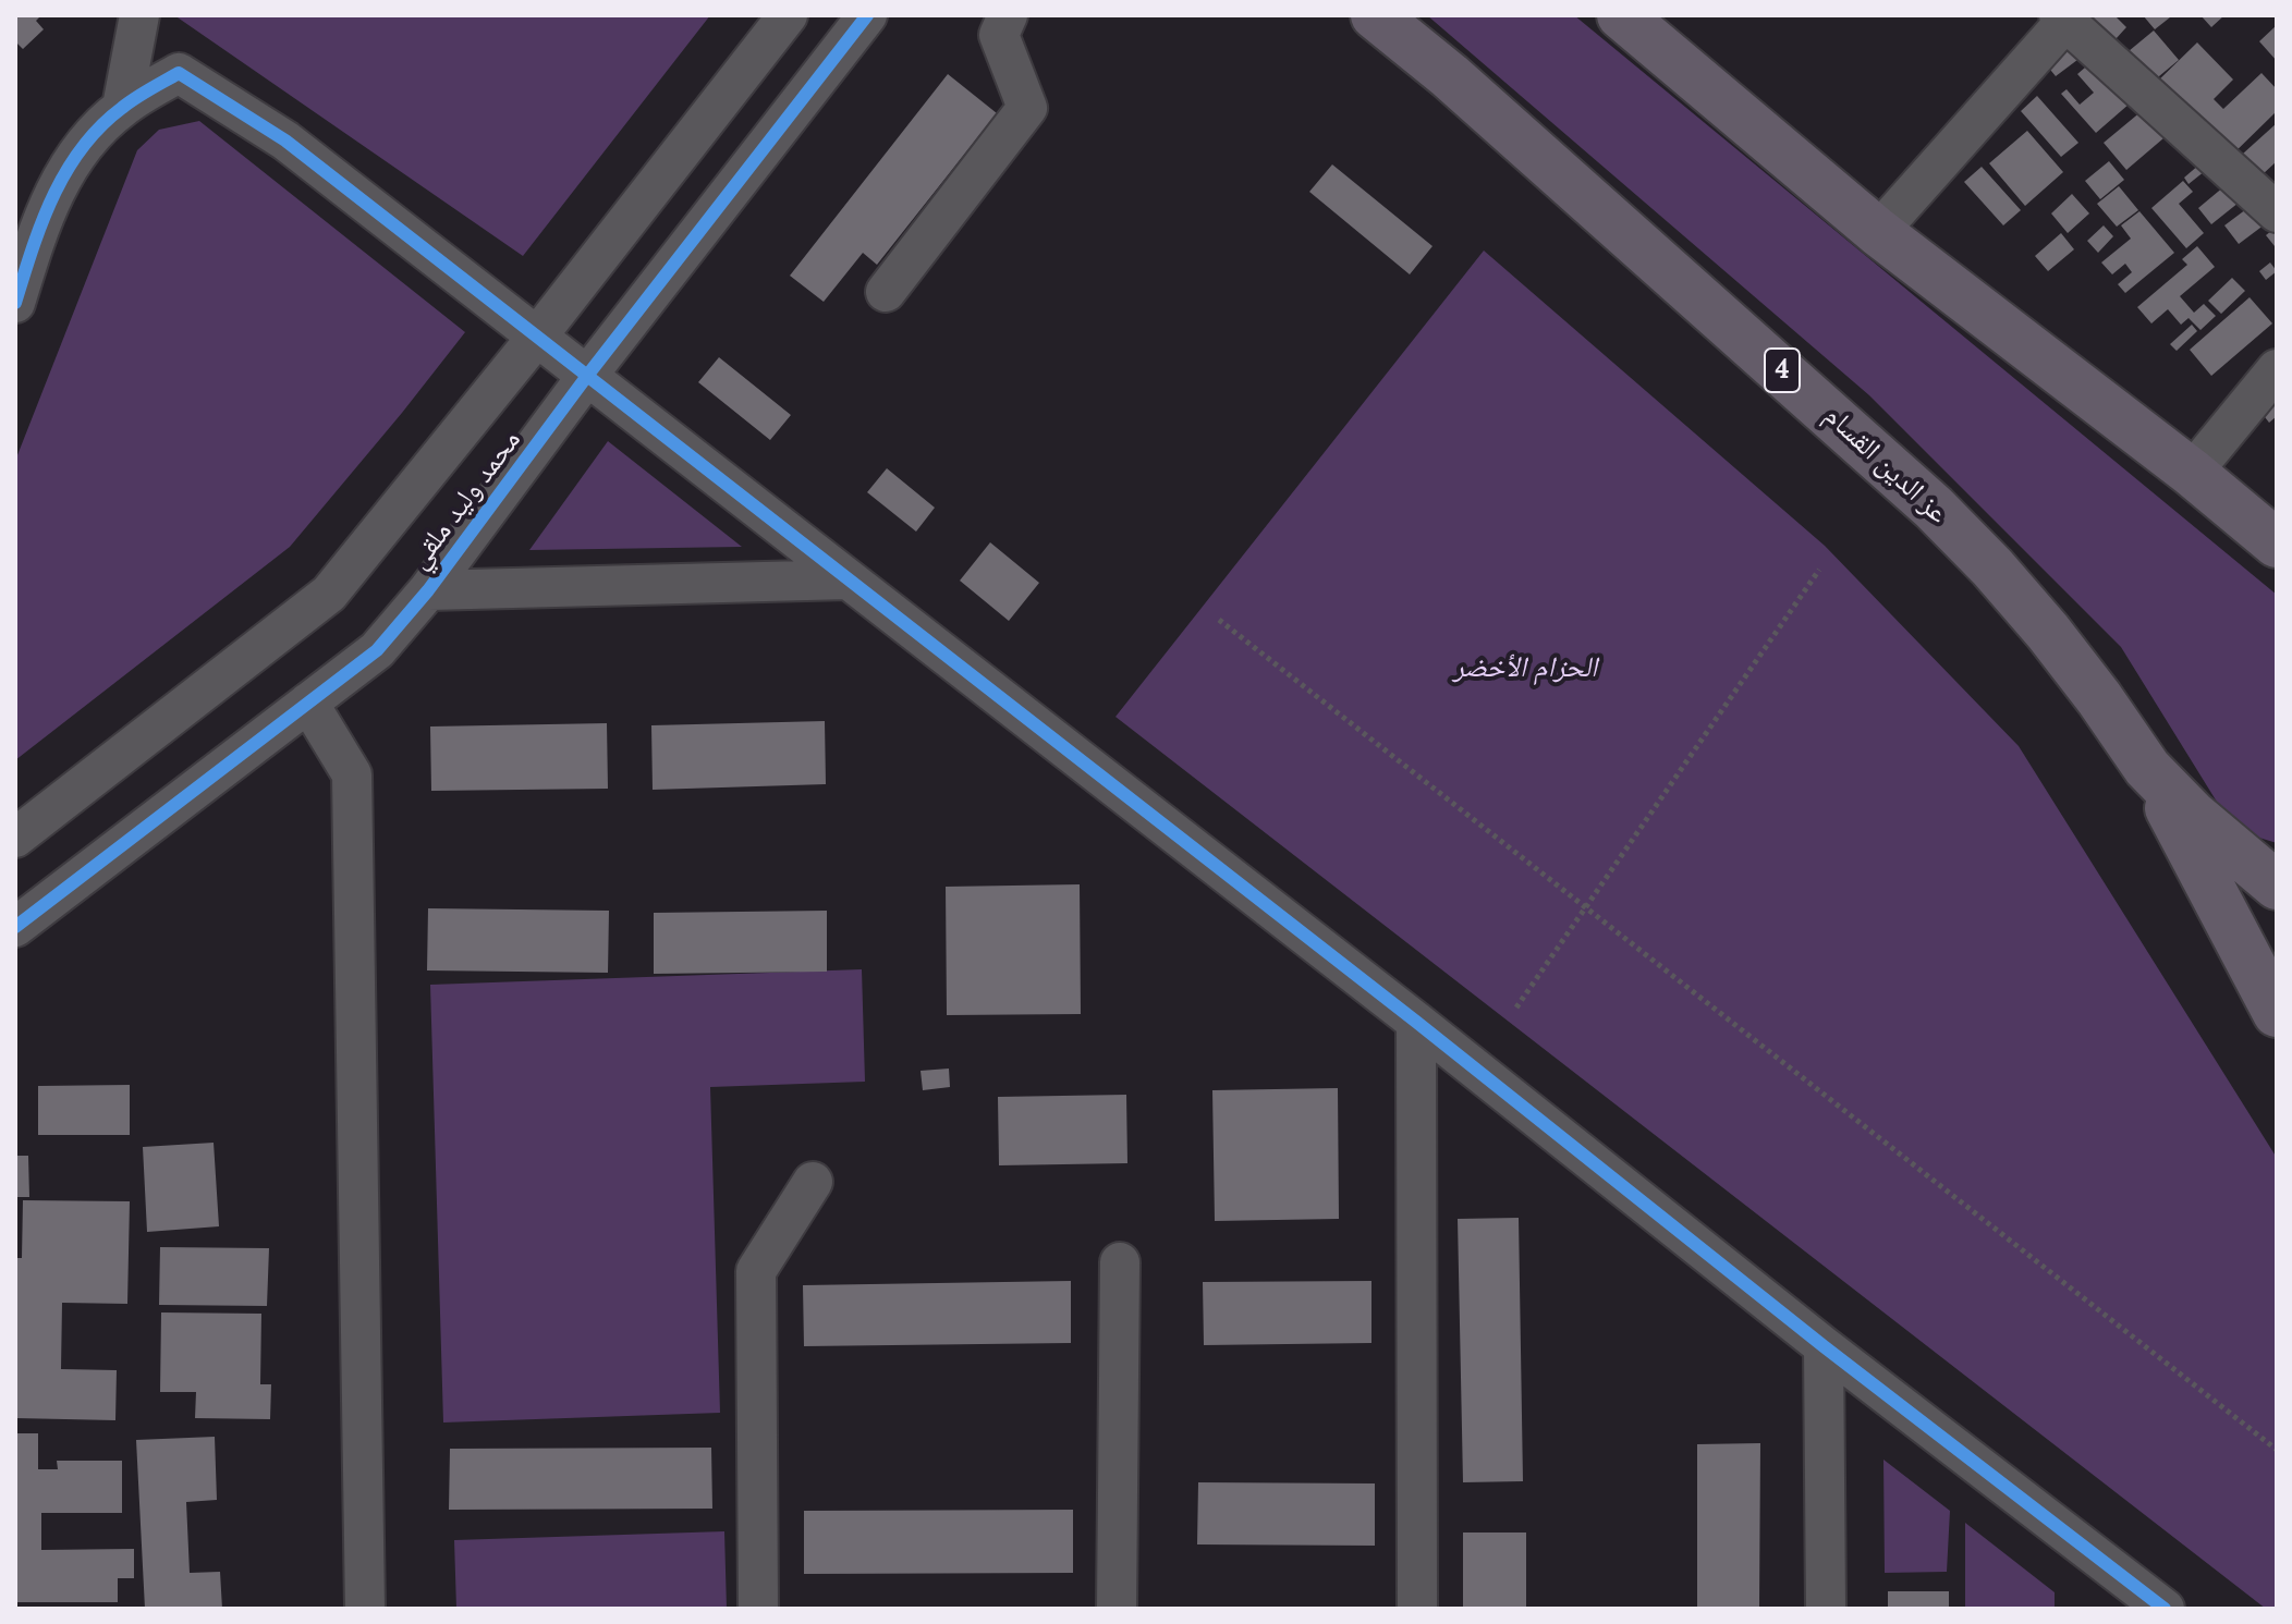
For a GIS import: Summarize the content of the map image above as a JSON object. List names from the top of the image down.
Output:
{
  "streets": {
    "highway": ["4", "عز الدين القسام"],
    "street": ["محمد وليد ملقي"]
  },
  "parks": ["الحزام الأخضر"]
}
